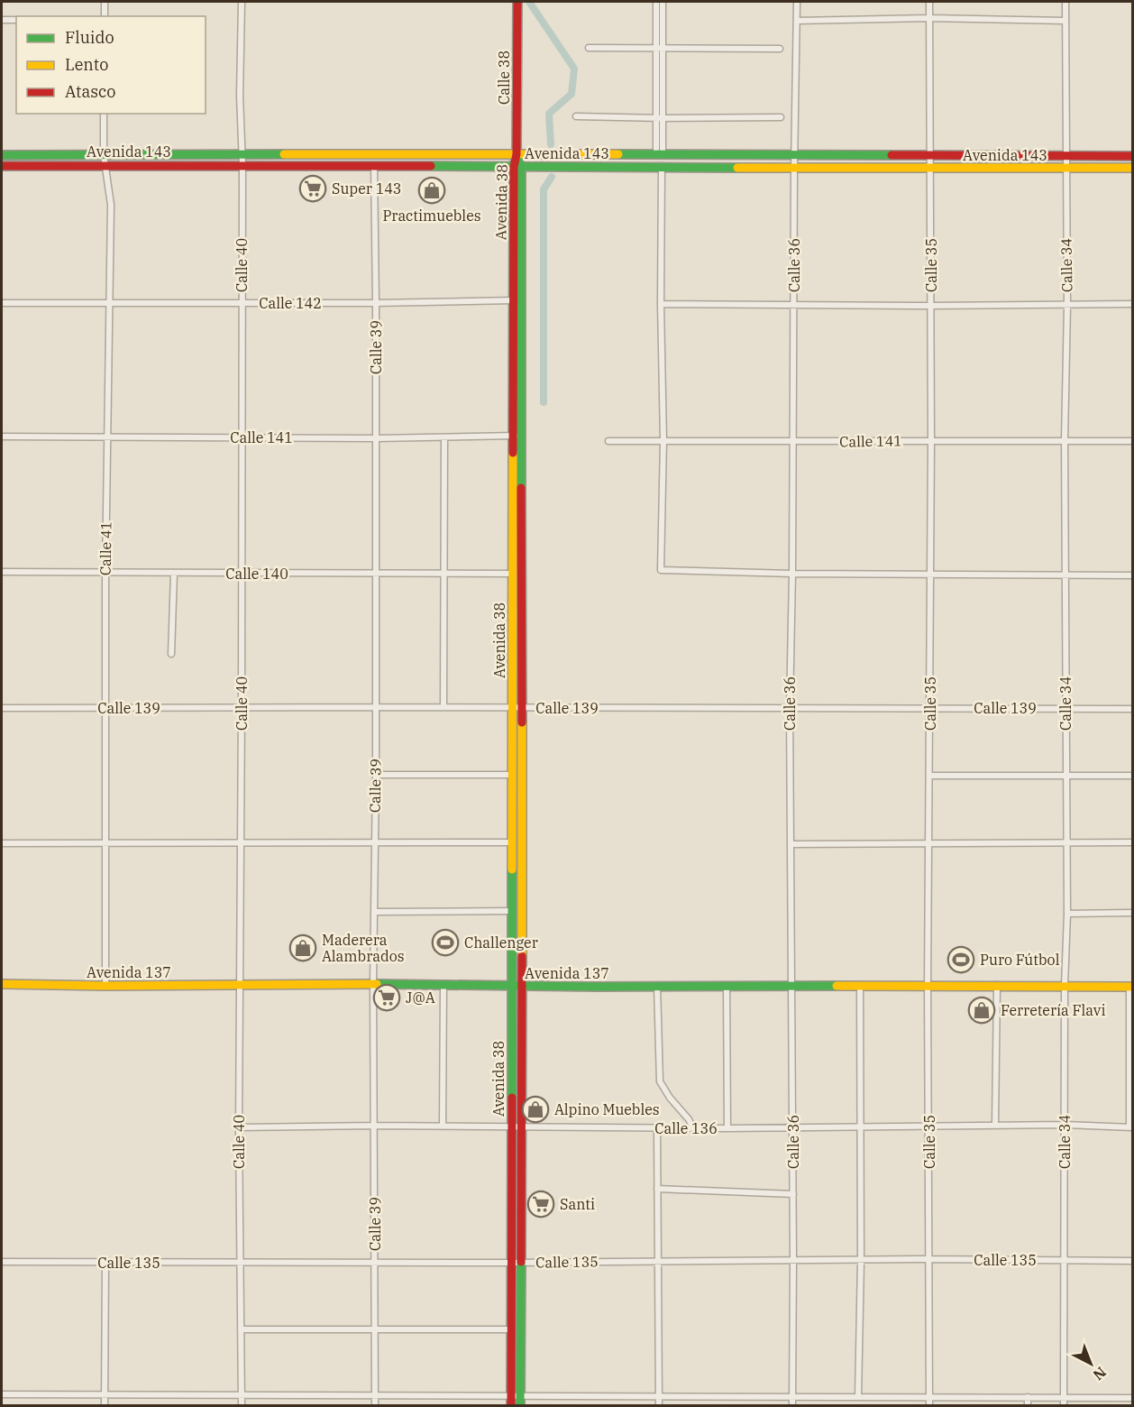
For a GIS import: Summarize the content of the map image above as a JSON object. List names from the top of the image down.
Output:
{
  "streets": {
    "main road": [
      "Calle 38",
      "Avenida 143",
      "Avenida 38",
      "Avenida 137"
    ],
    "street": [
      "Calle 40",
      "Calle 36",
      "Calle 35",
      "Calle 34",
      "Calle 142",
      "Calle 39",
      "Calle 141",
      "Calle 41",
      "Calle 140",
      "Calle 139",
      "Calle 136",
      "Calle 135"
    ]
  },
  "crossings": [
    ["Calle 38", "Avenida 143"],
    ["Calle 38", "Avenida 38"],
    ["Avenida 143", "Avenida 38"],
    ["Avenida 143", "Calle 40"],
    ["Avenida 143", "Calle 36"],
    ["Avenida 143", "Calle 35"],
    ["Avenida 143", "Calle 34"],
    ["Avenida 143", "Calle 39"],
    ["Avenida 143", "Calle 41"],
    ["Avenida 38", "Calle 142"],
    ["Avenida 38", "Calle 141"],
    ["Avenida 38", "Calle 140"],
    ["Avenida 38", "Calle 139"],
    ["Avenida 38", "Avenida 137"],
    ["Avenida 38", "Calle 136"],
    ["Avenida 38", "Calle 135"],
    ["Calle 40", "Calle 142"],
    ["Calle 40", "Calle 141"],
    ["Calle 40", "Calle 140"],
    ["Calle 40", "Calle 139"],
    ["Calle 40", "Avenida 137"],
    ["Calle 40", "Calle 136"],
    ["Calle 40", "Calle 135"],
    ["Calle 36", "Calle 141"],
    ["Calle 36", "Calle 139"],
    ["Calle 36", "Avenida 137"],
    ["Calle 36", "Calle 136"],
    ["Calle 36", "Calle 135"],
    ["Calle 35", "Calle 141"],
    ["Calle 35", "Calle 139"],
    ["Calle 35", "Avenida 137"],
    ["Calle 35", "Calle 136"],
    ["Calle 35", "Calle 135"],
    ["Calle 34", "Calle 141"],
    ["Calle 34", "Calle 139"],
    ["Calle 34", "Avenida 137"],
    ["Calle 34", "Calle 136"],
    ["Calle 34", "Calle 135"],
    ["Calle 142", "Calle 39"],
    ["Calle 142", "Calle 41"],
    ["Calle 39", "Calle 141"],
    ["Calle 39", "Calle 140"],
    ["Calle 39", "Calle 139"],
    ["Calle 39", "Avenida 137"],
    ["Calle 39", "Calle 136"],
    ["Calle 39", "Calle 135"],
    ["Calle 141", "Calle 41"],
    ["Calle 41", "Calle 140"],
    ["Calle 41", "Calle 139"],
    ["Calle 41", "Avenida 137"]
  ],
  "places": {
    "supermarket": ["Super 143", "J@A", "Santi"],
    "shop": [
      "Practimuebles",
      "Maderera Alambrados",
      "Ferretería Flavi",
      "Alpino Muebles"
    ],
    "sports": ["Challenger", "Puro Fútbol"]
  },
  "legend": ["Fluido", "Lento", "Atasco"],
  "north": "bottom right"
}
